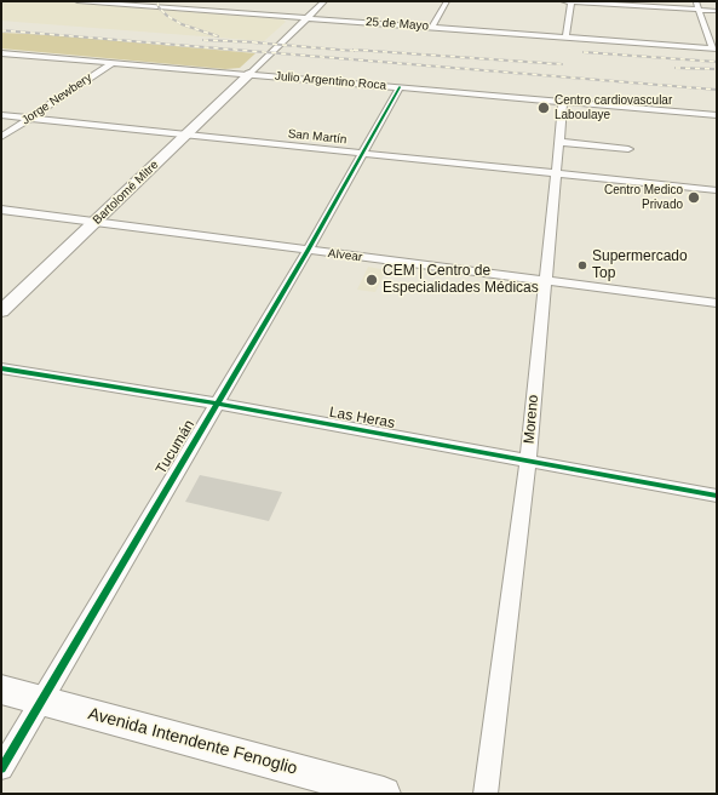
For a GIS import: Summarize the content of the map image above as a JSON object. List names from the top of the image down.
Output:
{
  "streets": {
    "main road": ["Bartolomé Mitre", "Avenida Intendente Fenoglio"],
    "street": [
      "25 de Mayo",
      "Julio Argentino Roca",
      "Jorge Newbery",
      "San Martín",
      "Alvear",
      "Las Heras",
      "Moreno",
      "Tucumán"
    ]
  },
  "crossings": [
    ["Julio Argentino Roca", "Jorge Newbery"],
    ["Julio Argentino Roca", "Bartolomé Mitre"],
    ["Julio Argentino Roca", "Moreno"],
    ["Julio Argentino Roca", "Tucumán"],
    ["Jorge Newbery", "San Martín"],
    ["San Martín", "Bartolomé Mitre"],
    ["San Martín", "Moreno"],
    ["San Martín", "Tucumán"],
    ["Bartolomé Mitre", "Alvear"],
    ["Alvear", "Moreno"],
    ["Alvear", "Tucumán"],
    ["Las Heras", "Moreno"],
    ["Las Heras", "Tucumán"],
    ["Tucumán", "Avenida Intendente Fenoglio"]
  ],
  "places": [
    "Centro cardiovascular Laboulaye",
    "Centro Medico Privado",
    "Supermercado Top",
    "CEM | Centro de Especialidades Médicas"
  ]
}
